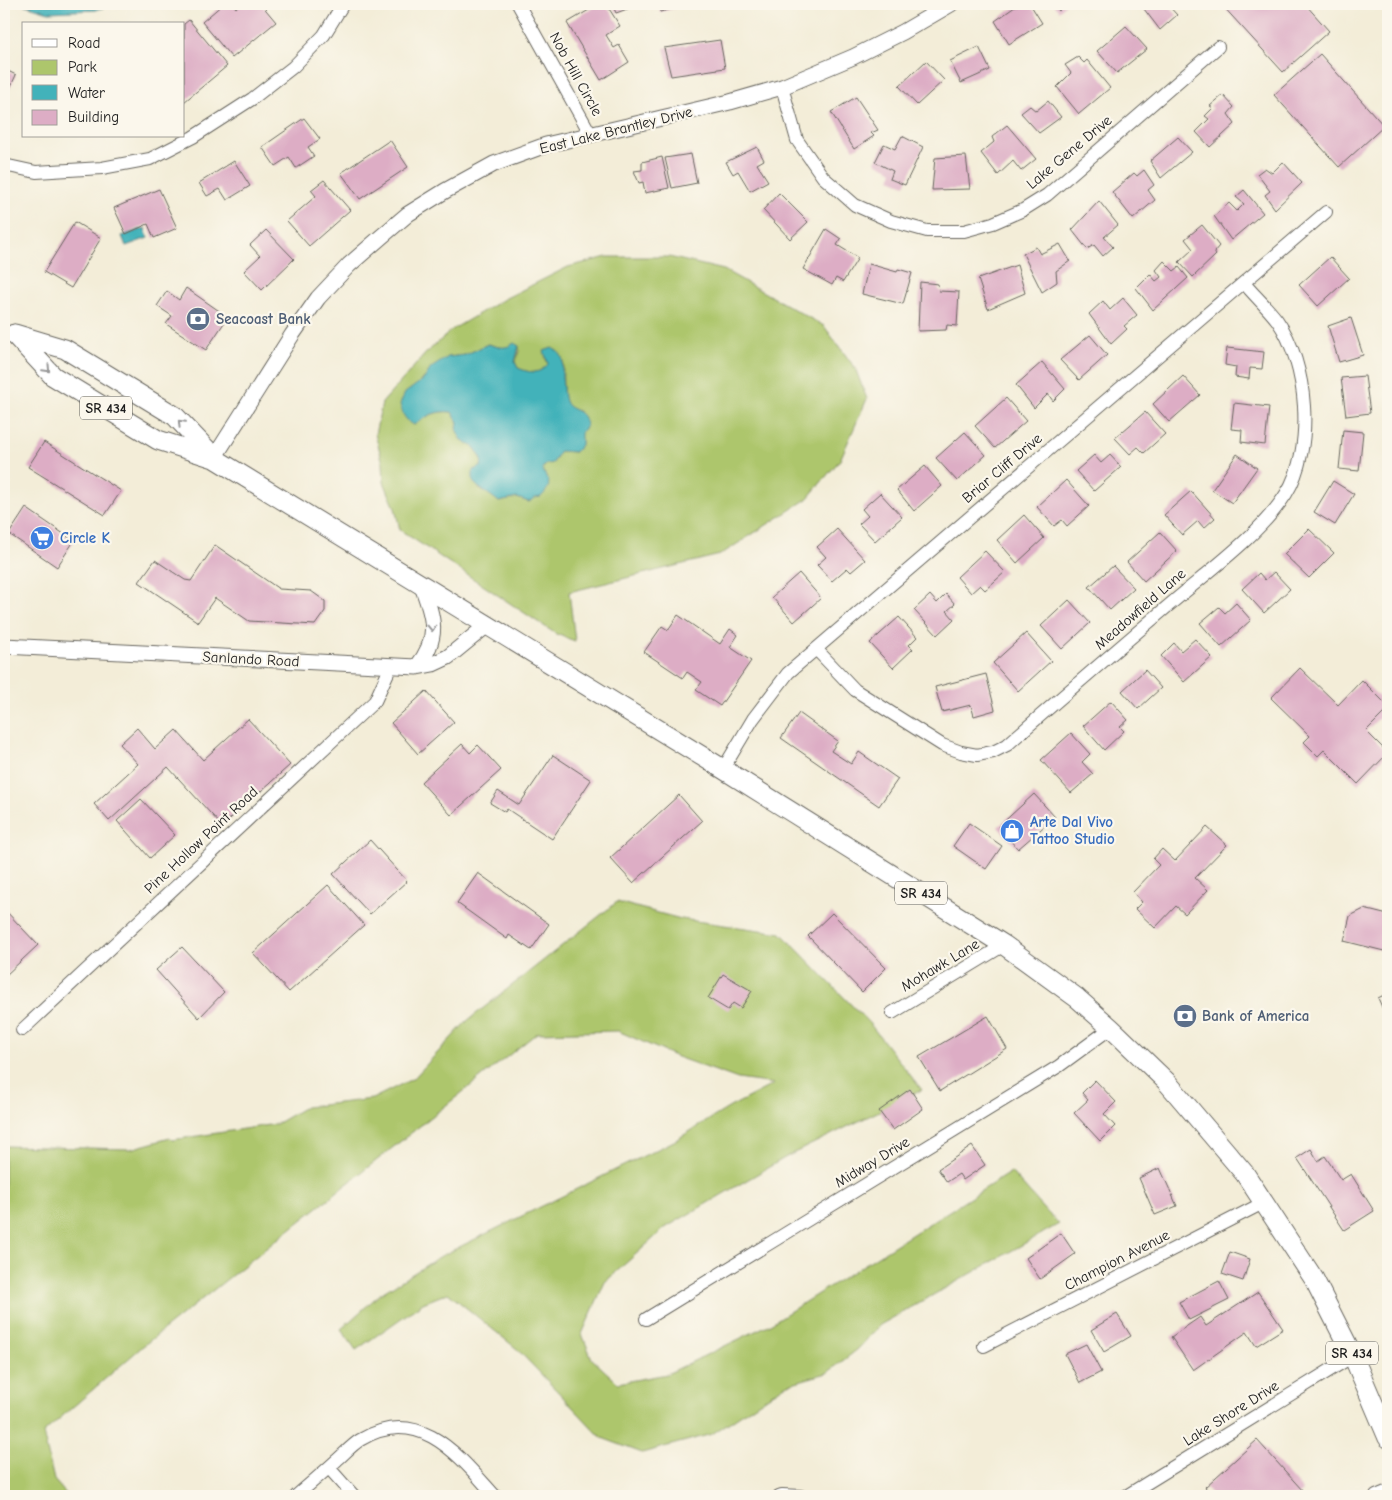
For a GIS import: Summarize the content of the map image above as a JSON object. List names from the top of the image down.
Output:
{
  "streets": {
    "main road": ["SR 434"],
    "street": [
      "Nob Hill Circle",
      "East Lake Brantley Drive",
      "Lake Gene Drive",
      "Briar Cliff Drive",
      "Meadowfield Lane",
      "Sanlando Road",
      "Pine Hollow Point Road",
      "Mohawk Lane",
      "Midway Drive",
      "Champion Avenue",
      "Lake Shore Drive"
    ]
  },
  "crossings": [
    ["Nob Hill Circle", "East Lake Brantley Drive"],
    ["East Lake Brantley Drive", "Lake Gene Drive"],
    ["East Lake Brantley Drive", "SR 434"],
    ["SR 434", "Briar Cliff Drive"],
    ["SR 434", "Sanlando Road"],
    ["SR 434", "Mohawk Lane"],
    ["SR 434", "Midway Drive"],
    ["SR 434", "Champion Avenue"],
    ["SR 434", "Lake Shore Drive"],
    ["Briar Cliff Drive", "Meadowfield Lane"],
    ["Sanlando Road", "Pine Hollow Point Road"]
  ],
  "places": {
    "bank": ["Seacoast Bank", "Bank of America"],
    "supermarket": ["Circle K"],
    "shop": ["Arte Dal Vivo Tattoo Studio"]
  },
  "legend": [
    "Road",
    "Park",
    "Water",
    "Building"
  ]
}
